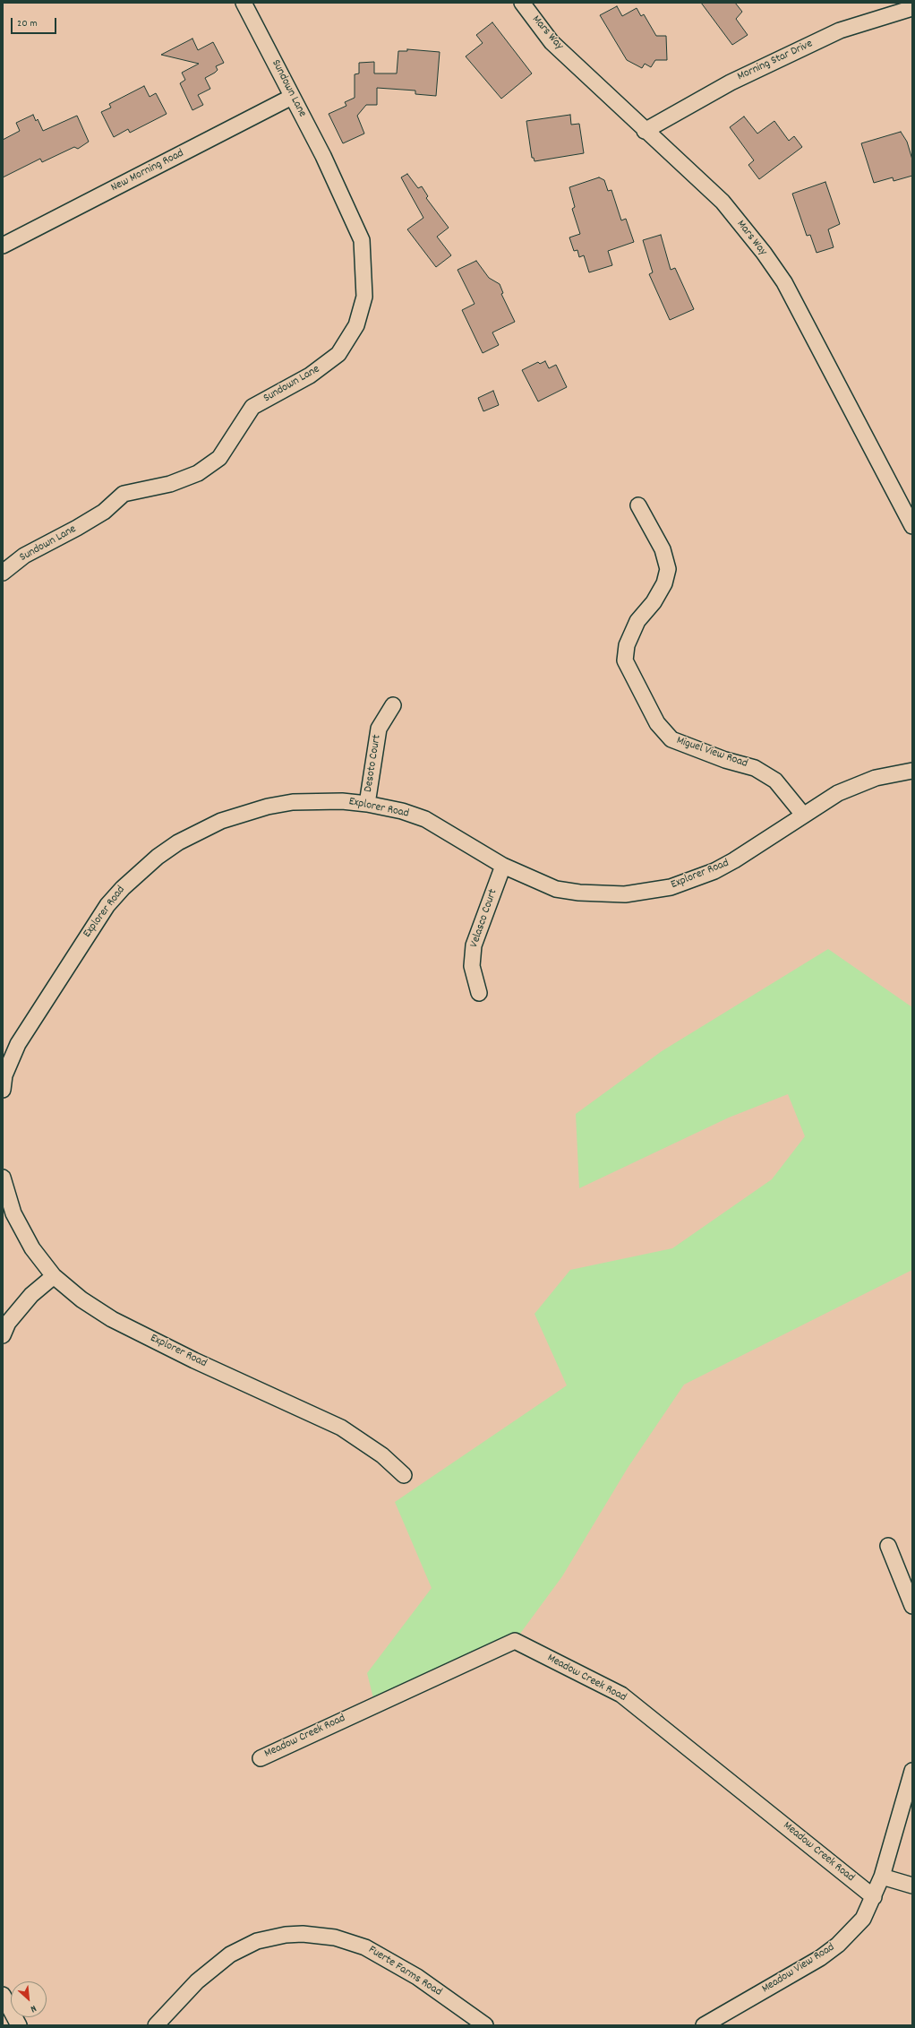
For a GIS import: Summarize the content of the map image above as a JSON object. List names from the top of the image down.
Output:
{
  "streets": {
    "street": [
      "Mars Way",
      "Morning Star Drive",
      "Sundown Lane",
      "New Morning Road",
      "Miguel View Road",
      "Desoto Court",
      "Explorer Road",
      "Velasco Court",
      "Meadow Creek Road",
      "Meadow View Road",
      "Fuerte Farms Road"
    ]
  },
  "crossings": [
    ["Mars Way", "Morning Star Drive"],
    ["Sundown Lane", "New Morning Road"],
    ["Miguel View Road", "Explorer Road"],
    ["Desoto Court", "Explorer Road"],
    ["Explorer Road", "Velasco Court"],
    ["Meadow Creek Road", "Meadow View Road"]
  ],
  "scale_bar": "20 m",
  "north": "bottom right"
}
